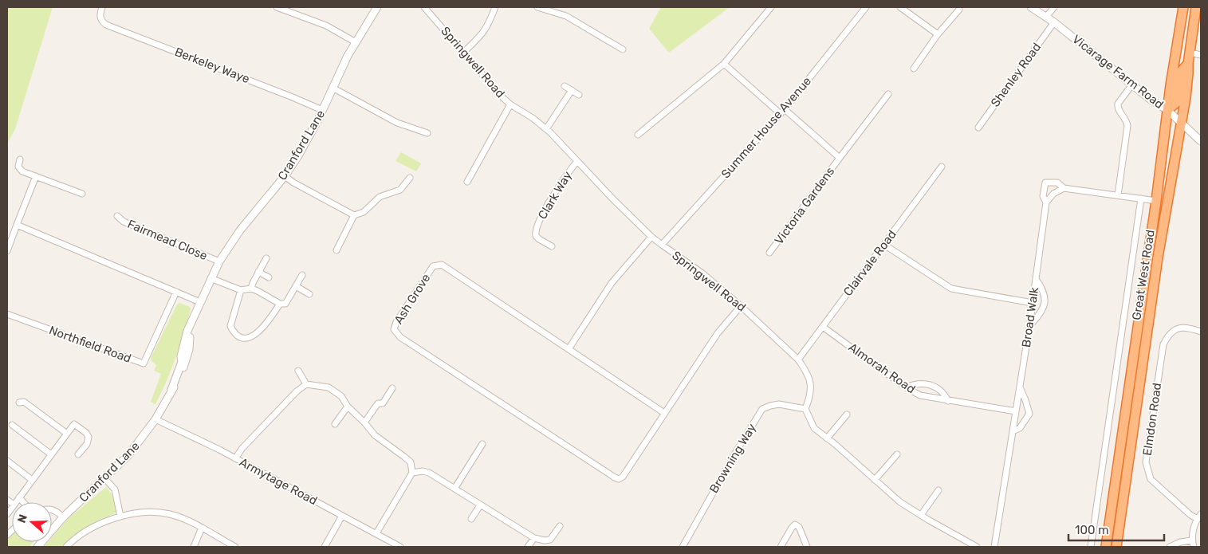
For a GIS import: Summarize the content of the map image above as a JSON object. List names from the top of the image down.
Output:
{
  "streets": {
    "highway": ["Great West Road"],
    "street": [
      "Springwell Road",
      "Berkeley Waye",
      "Vicarage Farm Road",
      "Shenley Road",
      "Summer House Avenue",
      "Cranford Lane",
      "Clark Way",
      "Victoria Gardens",
      "Fairmead Close",
      "Clairvale Road",
      "Ash Grove",
      "Broad Walk",
      "Northfield Road",
      "Almorah Road",
      "Elmdon Road",
      "Browning Way",
      "Armytage Road"
    ]
  },
  "crossings": [
    ["Springwell Road", "Summer House Avenue"],
    ["Springwell Road", "Clark Way"],
    ["Springwell Road", "Clairvale Road"],
    ["Springwell Road", "Ash Grove"],
    ["Springwell Road", "Browning Way"],
    ["Berkeley Waye", "Cranford Lane"],
    ["Vicarage Farm Road", "Shenley Road"],
    ["Vicarage Farm Road", "Great West Road"],
    ["Summer House Avenue", "Victoria Gardens"],
    ["Cranford Lane", "Fairmead Close"],
    ["Cranford Lane", "Armytage Road"],
    ["Clairvale Road", "Almorah Road"],
    ["Broad Walk", "Almorah Road"]
  ],
  "scale_bar": "100 m",
  "north": "left"
}
